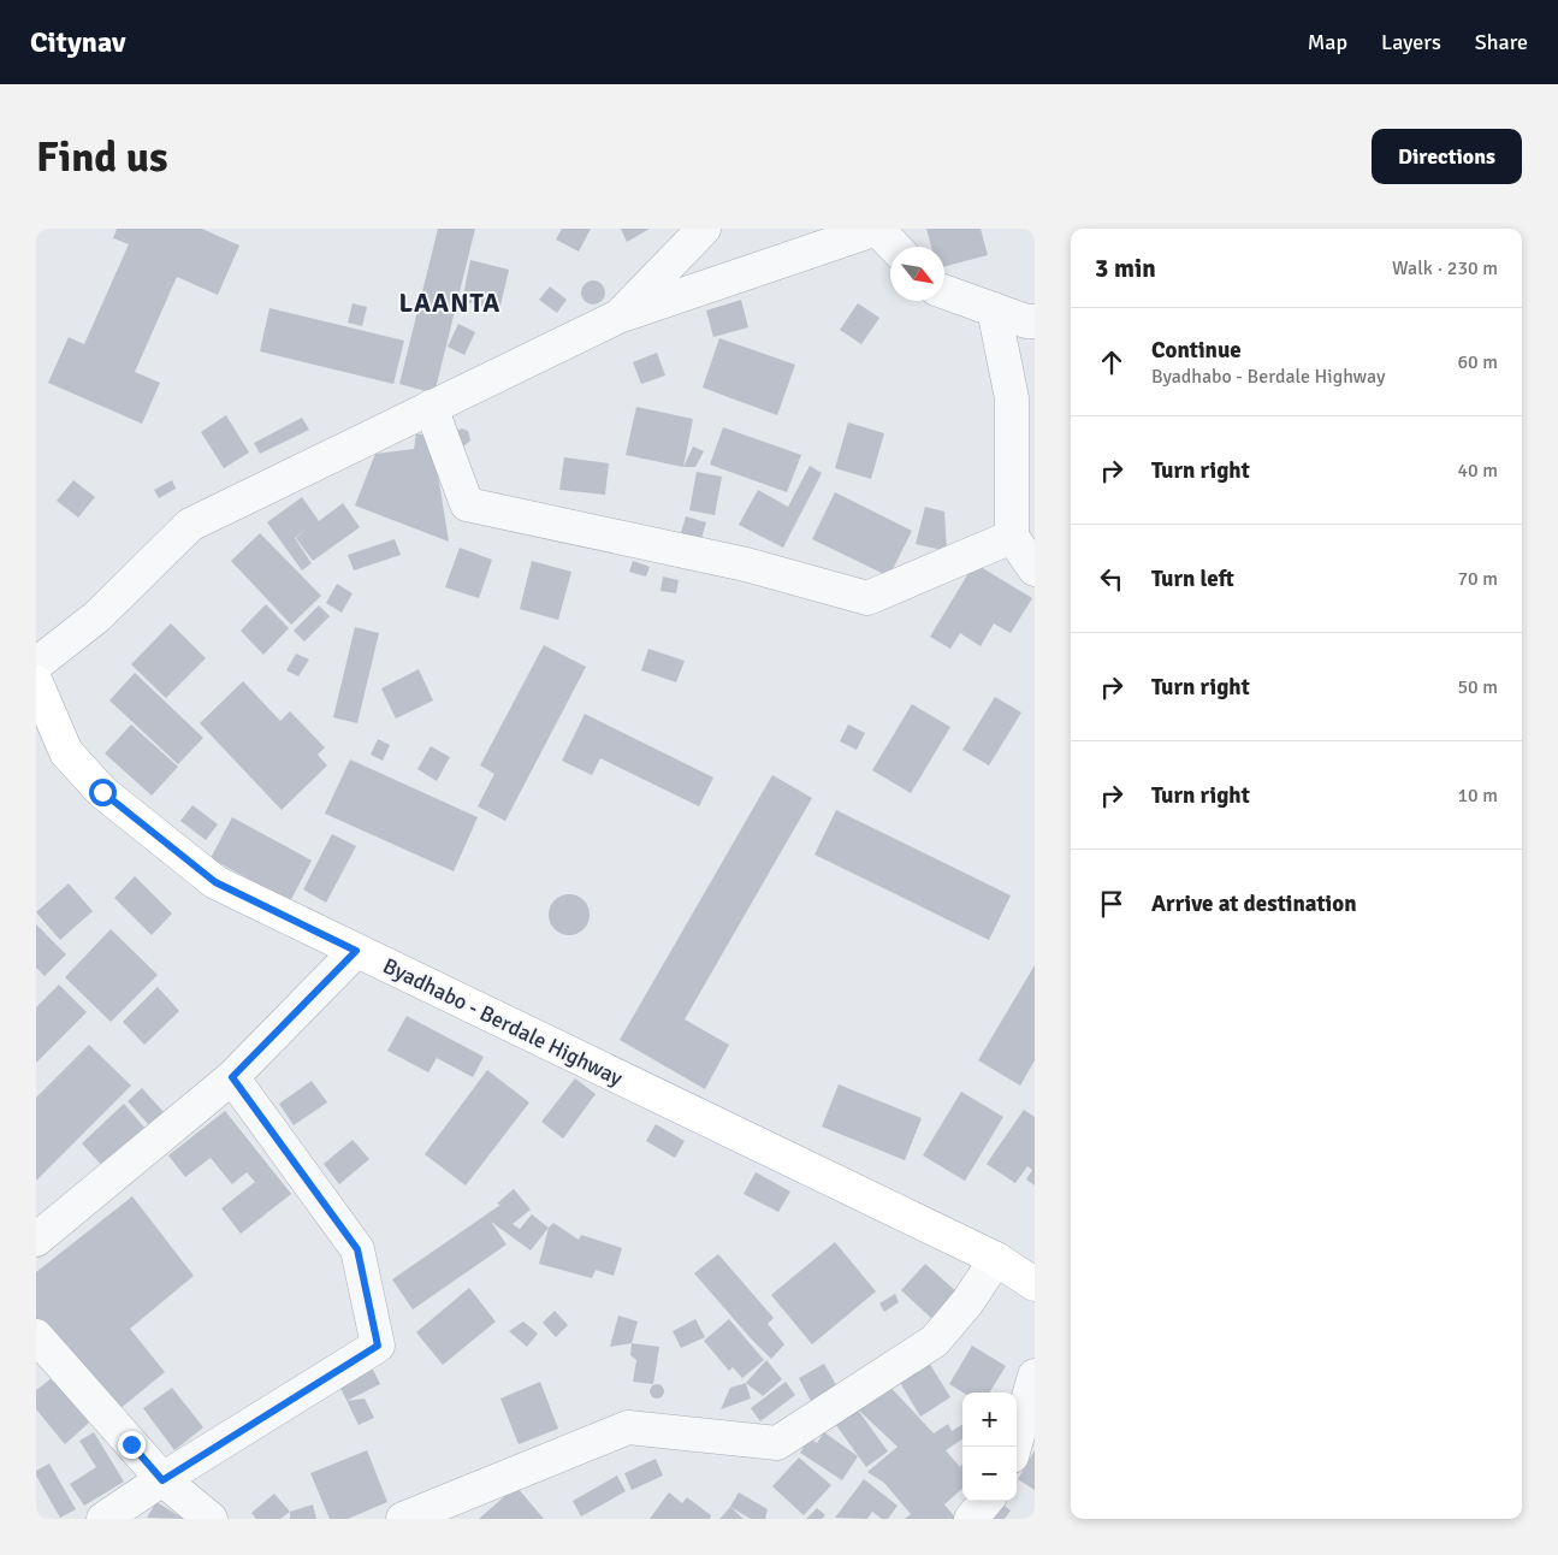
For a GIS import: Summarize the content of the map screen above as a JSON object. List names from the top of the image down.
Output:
{
  "streets": {
    "main road": ["Byadhabo - Berdale Highway"]
  },
  "districts": ["LAANTA"],
  "north": "bottom right",
  "page": {
    "header": "Citynav",
    "nav": ["Map", "Layers", "Share"],
    "buttons": "Directions",
    "title": "Find us",
    "heading": ["3 min", "Walk · 230 m"],
    "list": [
      ["Continue", "Byadhabo - Berdale Highway", "60 m"],
      ["Turn right", "40 m"],
      ["Turn left", "70 m"],
      ["Turn right", "50 m"],
      ["Turn right", "10 m"],
      "Arrive at destination"
    ],
    "map_buttons": ["+", "−"]
  }
}
